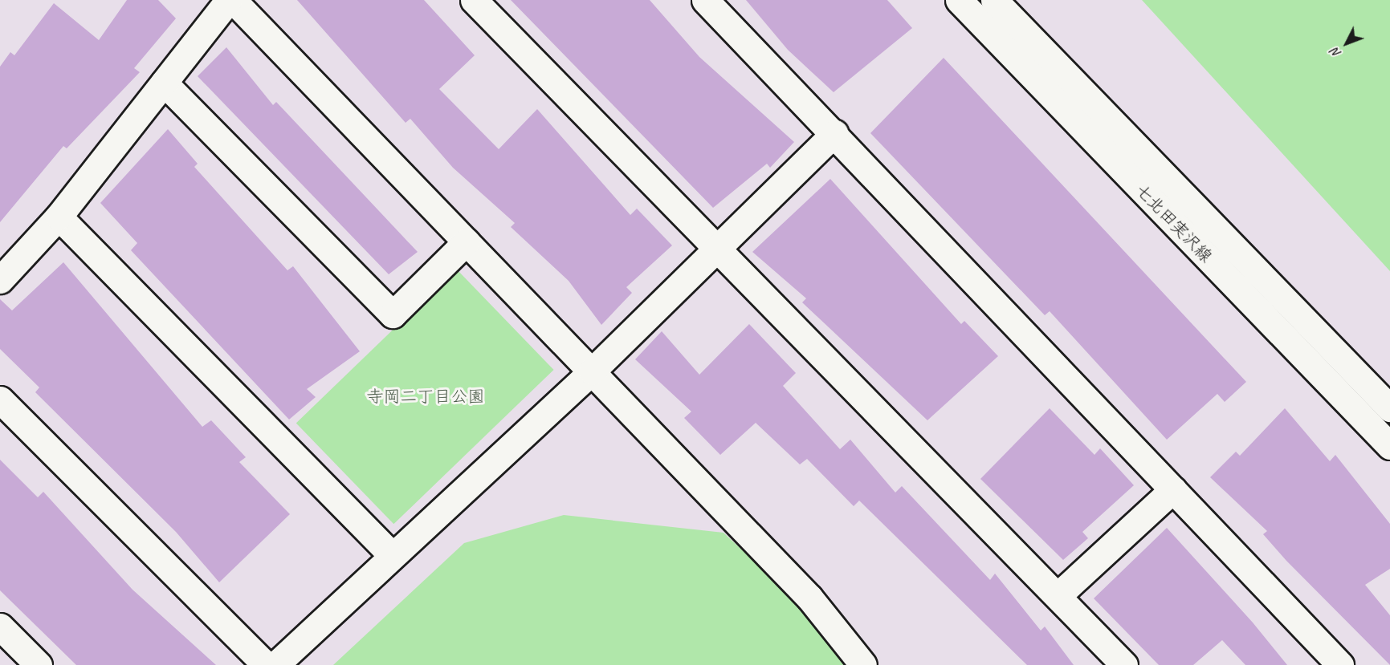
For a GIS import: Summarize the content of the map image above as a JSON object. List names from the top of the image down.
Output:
{
  "streets": {
    "street": ["七北田実沢線"]
  },
  "parks": ["寺岡二丁目公園"],
  "north": "bottom left"
}
